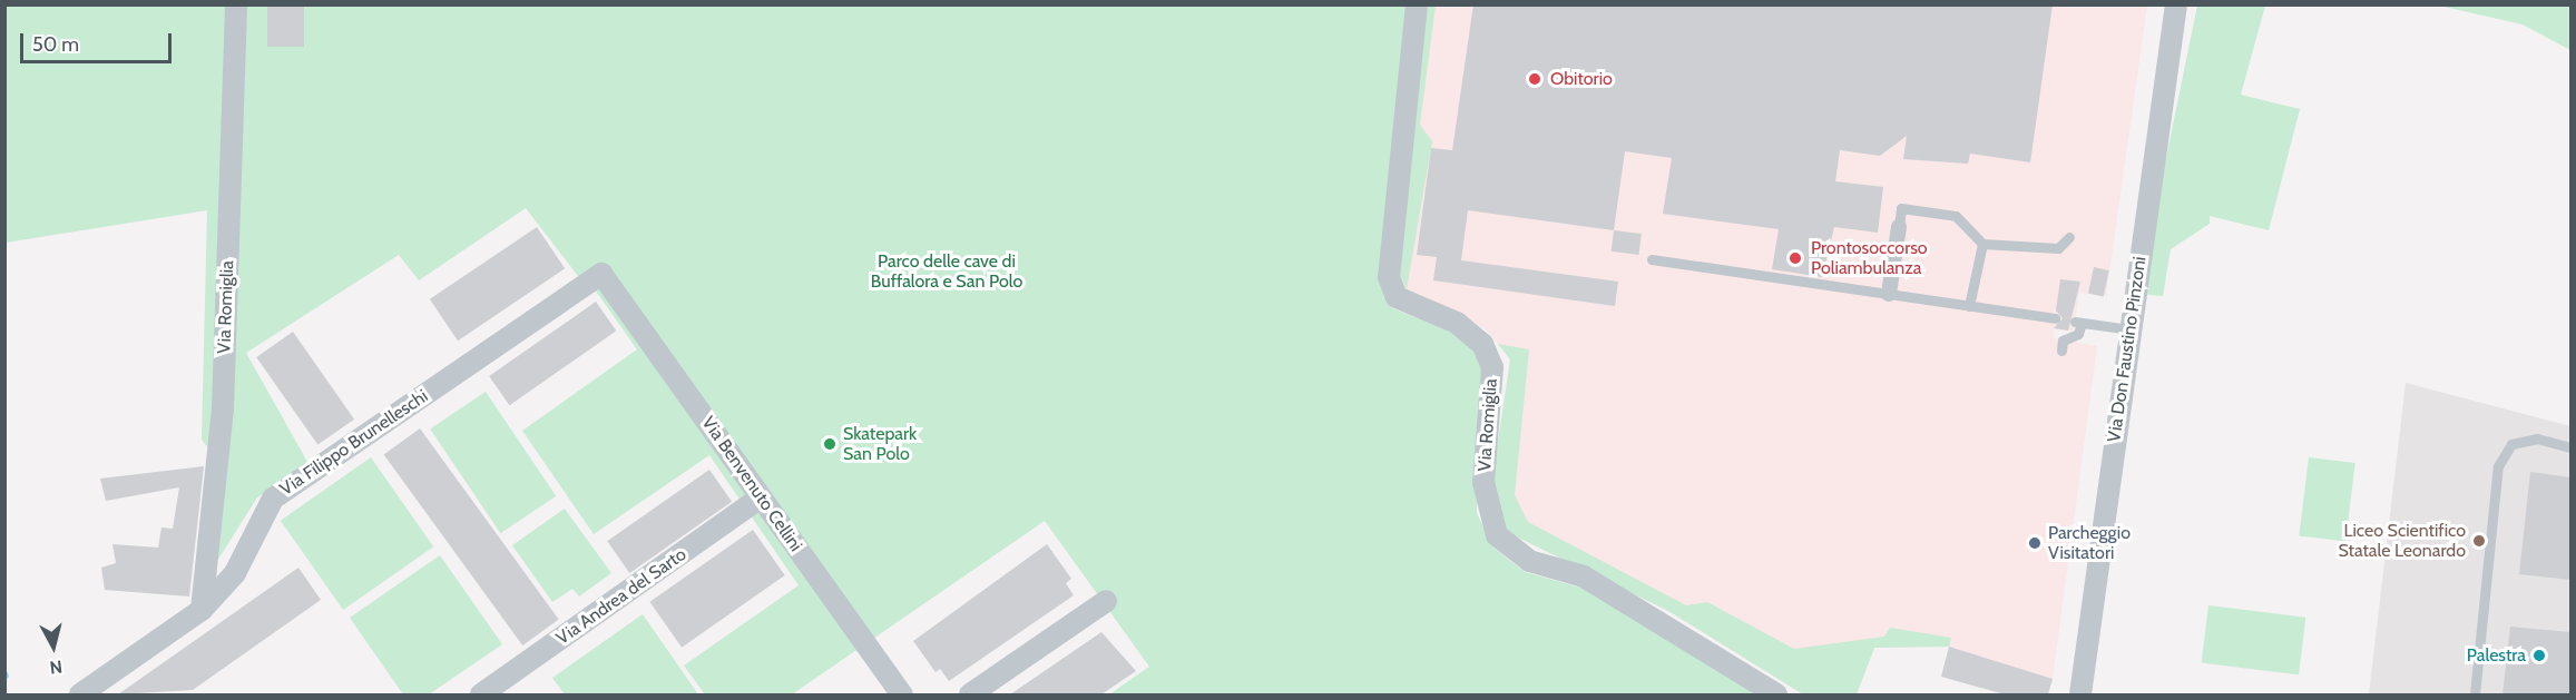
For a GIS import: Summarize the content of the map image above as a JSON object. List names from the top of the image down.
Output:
{
  "streets": {
    "street": [
      "Via Romiglia",
      "Via Don Faustino Pinzoni",
      "Via Filippo Brunelleschi",
      "Via Benvenuto Cellini",
      "Via Andrea del Sarto"
    ]
  },
  "crossings": [
    ["Via Romiglia", "Via Filippo Brunelleschi"],
    ["Via Filippo Brunelleschi", "Via Benvenuto Cellini"],
    ["Via Benvenuto Cellini", "Via Andrea del Sarto"]
  ],
  "parks": ["Parco delle cave di Buffalora e San Polo"],
  "places": [
    "Obitorio",
    "Prontosoccorso Poliambulanza",
    "Skatepark San Polo",
    "Liceo Scientifico Statale Leonardo",
    "Parcheggio Visitatori",
    "Palestra"
  ],
  "scale_bar": "50 m",
  "north": "bottom"
}
